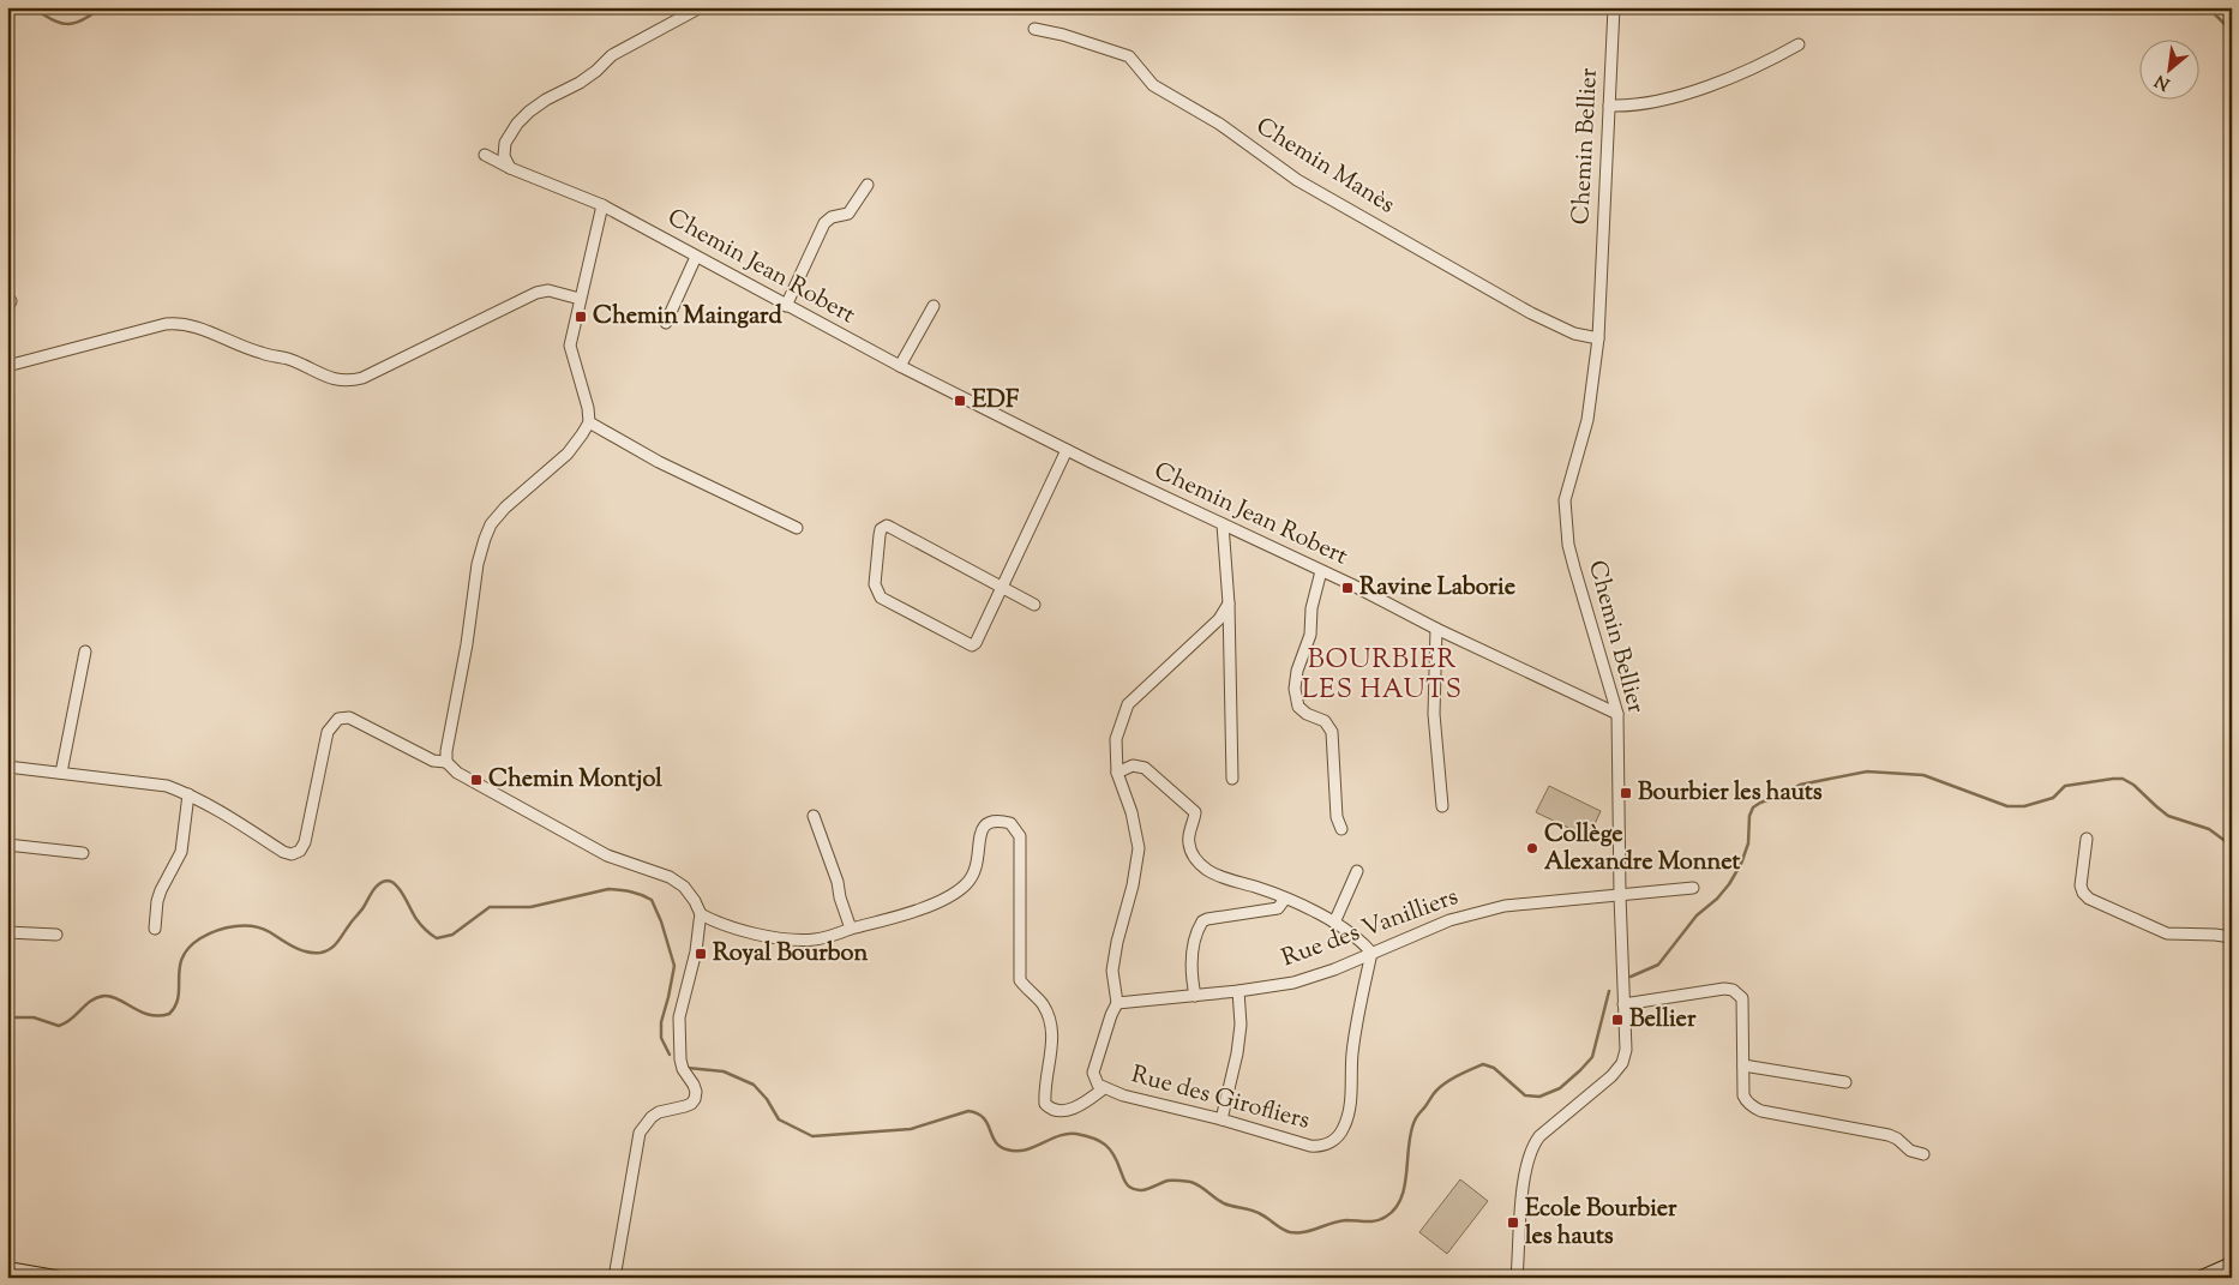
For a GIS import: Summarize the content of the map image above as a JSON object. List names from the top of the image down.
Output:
{
  "streets": {
    "street": [
      "Chemin Bellier",
      "Chemin Manès",
      "Chemin Jean Robert",
      "Rue des Vanilliers",
      "Rue des Girofliers"
    ]
  },
  "crossings": [
    ["Chemin Bellier", "Chemin Manès"],
    ["Chemin Bellier", "Chemin Jean Robert"],
    ["Chemin Bellier", "Rue des Vanilliers"],
    ["Rue des Vanilliers", "Rue des Girofliers"]
  ],
  "districts": ["BOURBIER LES HAUTS"],
  "places": {
    "transit": [
      "Chemin Maingard",
      "EDF",
      "Ravine Laborie",
      "Chemin Montjol",
      "Bourbier les hauts",
      "Royal Bourbon",
      "Bellier",
      "Ecole Bourbier les hauts"
    ],
    "other": ["Collège Alexandre Monnet"]
  },
  "north": "bottom left"
}
